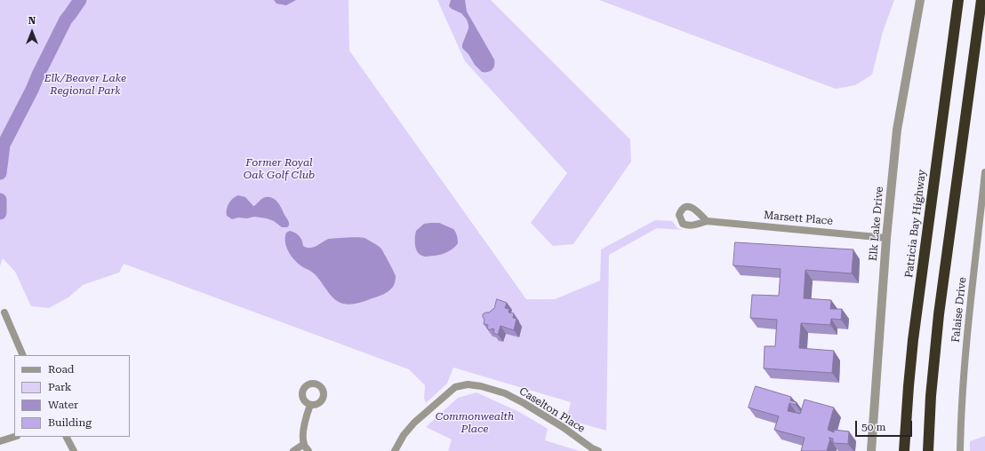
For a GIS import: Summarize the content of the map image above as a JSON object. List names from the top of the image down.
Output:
{
  "streets": {
    "highway": ["Patricia Bay Highway"],
    "street": [
      "Marsett Place",
      "Elk Lake Drive",
      "Falaise Drive",
      "Caselton Place"
    ]
  },
  "crossings": [
    ["Marsett Place", "Elk Lake Drive"]
  ],
  "parks": ["Elk/Beaver Lake Regional Park", "Former Royal Oak Golf Club", "Commonwealth Place"],
  "legend": [
    "Road",
    "Park",
    "Water",
    "Building"
  ],
  "scale_bar": "50 m",
  "north": "top"
}
